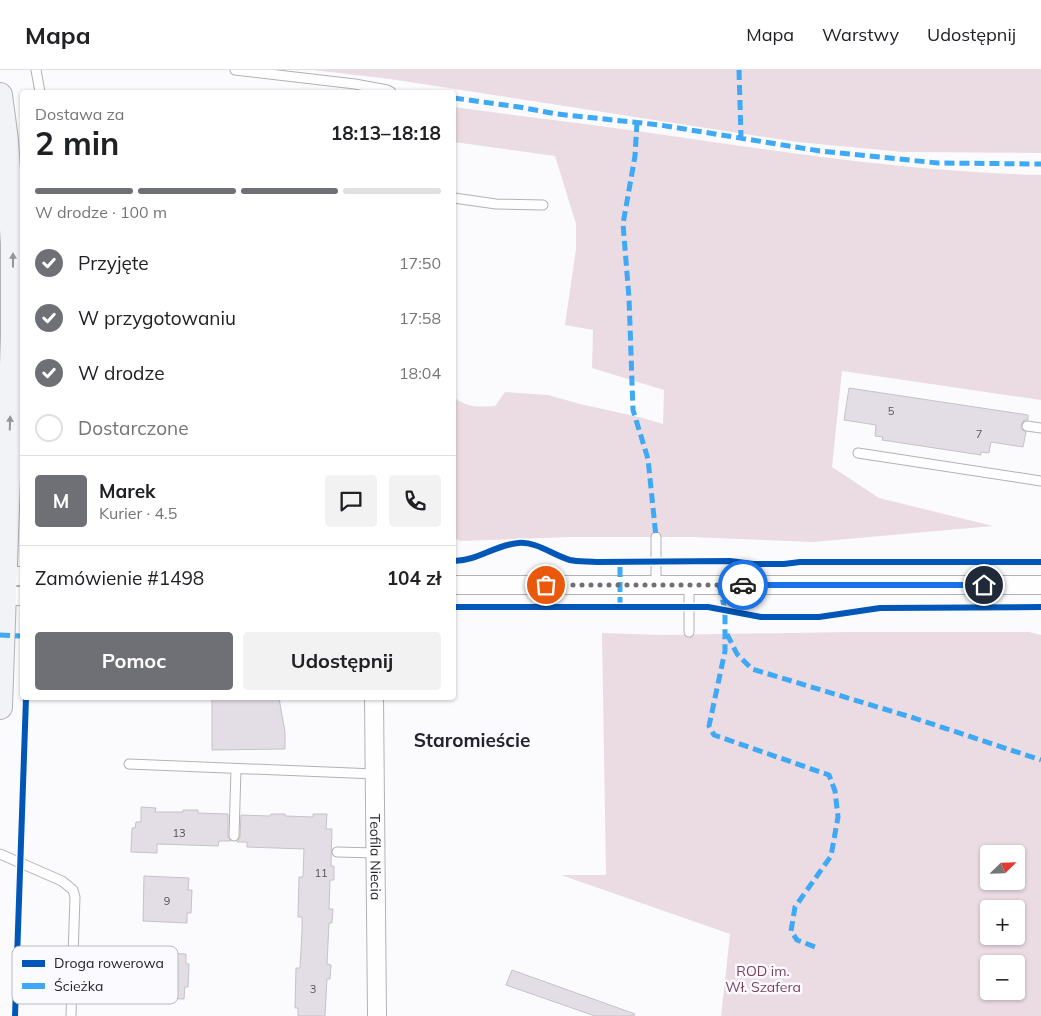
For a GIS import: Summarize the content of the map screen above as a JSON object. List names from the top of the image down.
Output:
{
  "streets": {
    "street": ["Teofila Niecia"]
  },
  "districts": ["Staromieście"],
  "parks": ["ROD im. Wł. Szafera"],
  "house_numbers": [
    "5",
    "7",
    "13",
    "11",
    "9",
    "3"
  ],
  "legend": ["Droga rowerowa", "Ścieżka"],
  "north": "top right",
  "page": {
    "header": "Mapa",
    "nav": ["Mapa", "Warstwy", "Udostępnij"],
    "heading": ["2 min", "Dostawa za", "18:13–18:18"],
    "panel": [
      "Marek",
      "Kurier · 4.5",
      "Zamówienie #1498",
      "104 zł"
    ],
    "bar": "W drodze · 100 m",
    "list": [
      ["Przyjęte", "17:50"],
      ["W przygotowaniu", "17:58"],
      ["W drodze", "18:04"],
      "Dostarczone"
    ],
    "round": "M",
    "buttons": ["Pomoc", "Udostępnij"],
    "map_buttons": ["+", "−"]
  }
}
